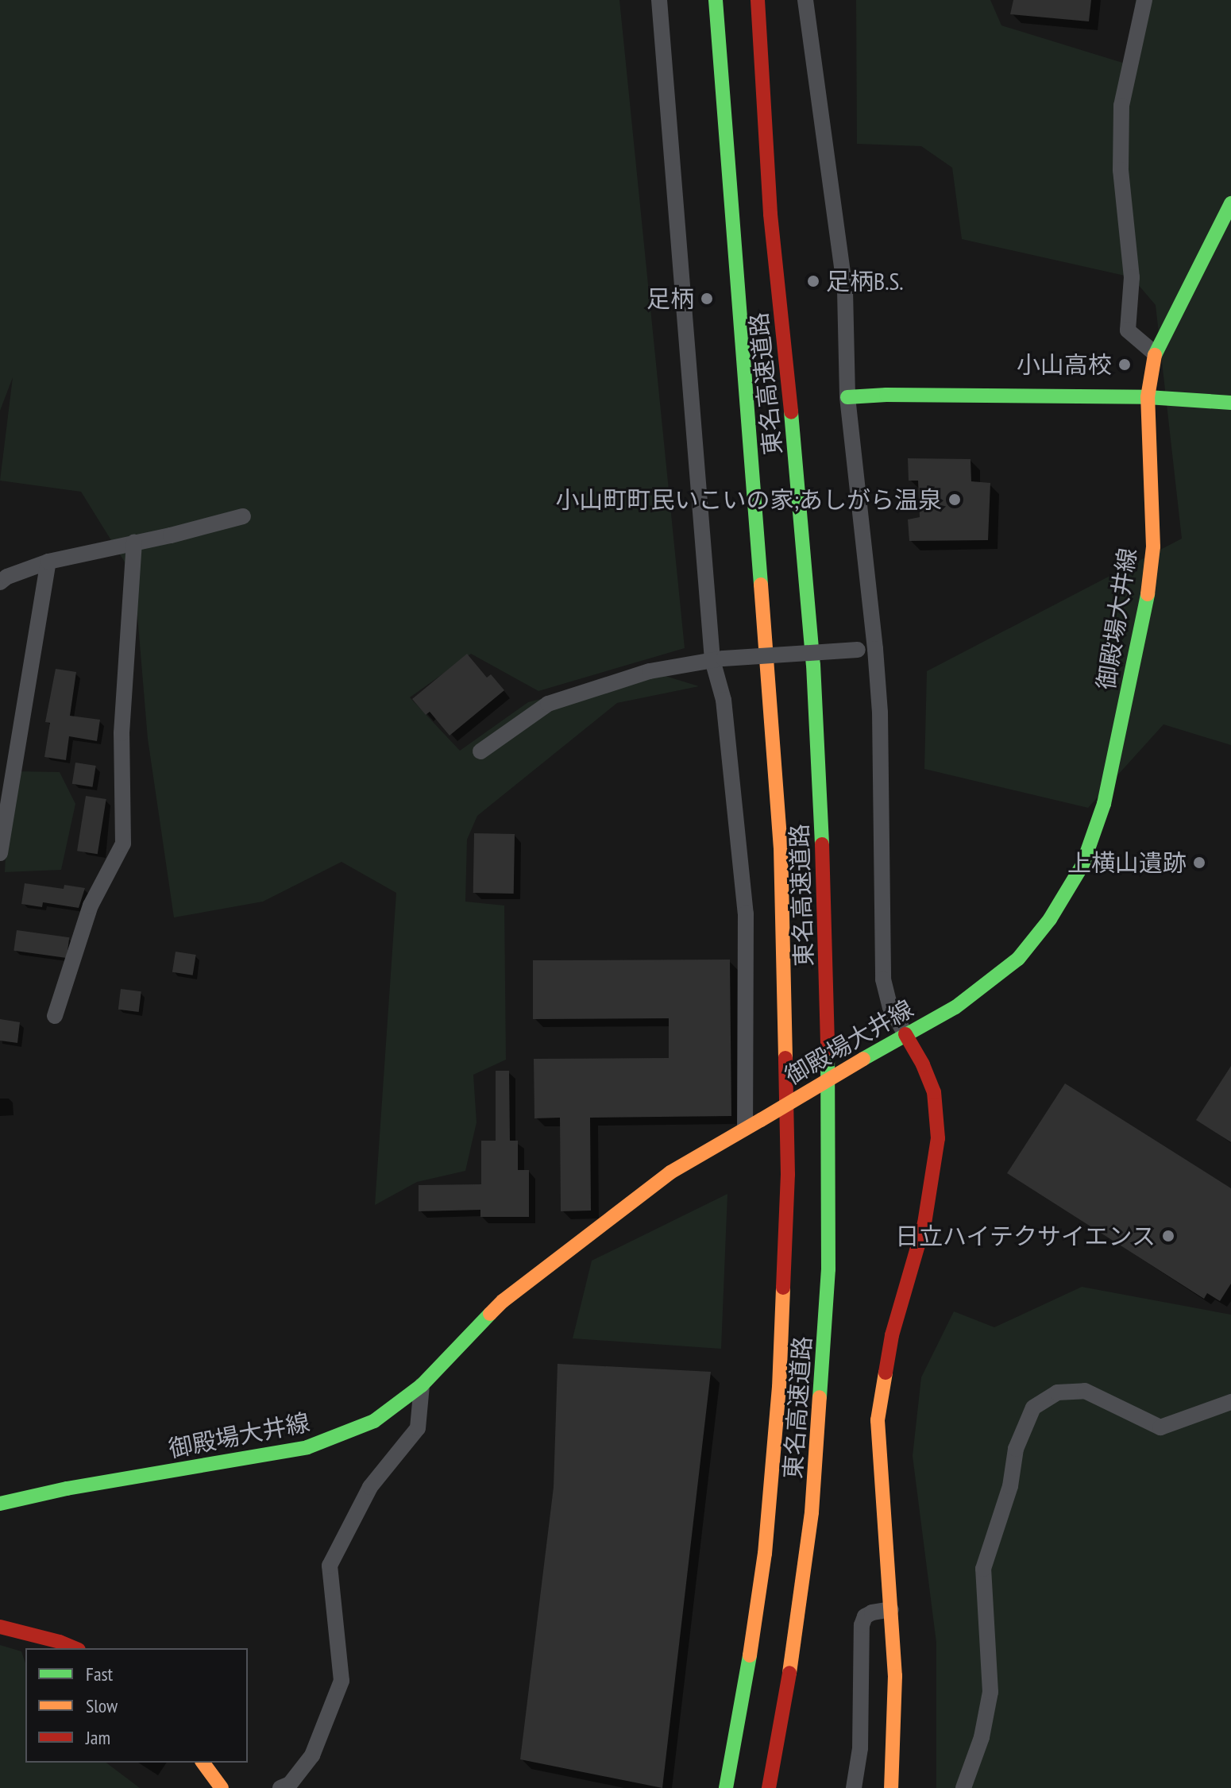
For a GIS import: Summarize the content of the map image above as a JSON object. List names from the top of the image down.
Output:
{
  "streets": {
    "main road": ["東名高速道路", "御殿場大井線"]
  },
  "places": [
    "足柄B.S.",
    "足柄",
    "小山高校",
    "小山町町民いこいの家;あしがら温泉",
    "上横山遺跡",
    "日立ハイテクサイエンス"
  ],
  "legend": ["Fast", "Slow", "Jam"]
}
